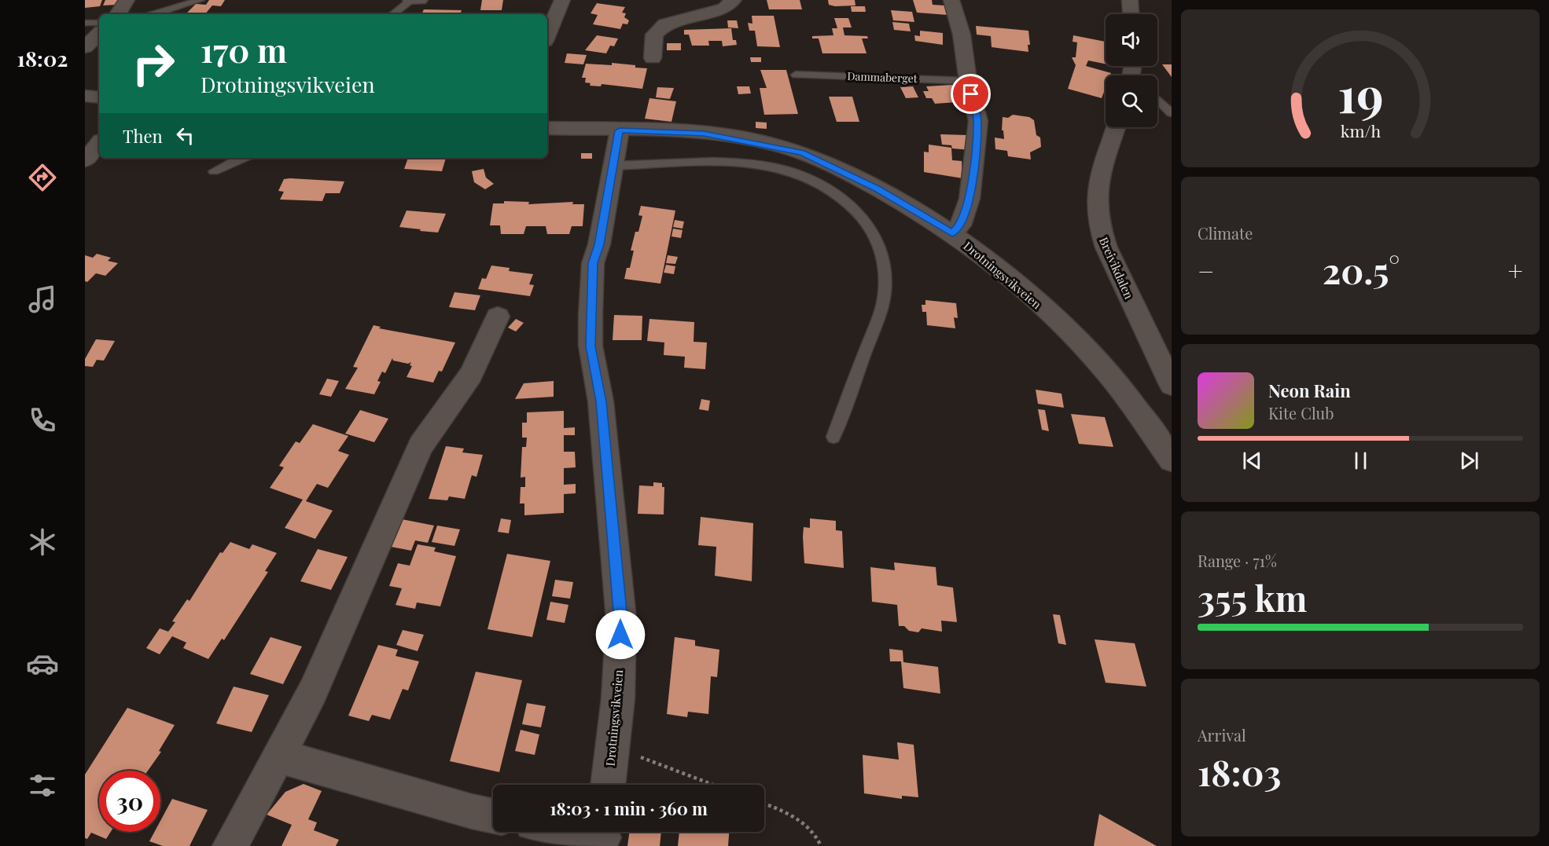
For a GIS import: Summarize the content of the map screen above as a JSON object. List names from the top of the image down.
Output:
{
  "streets": {
    "street": ["Breivikdalen", "Drotningsvikveien"],
    "lane": ["Dammaberget"]
  },
  "page": {
    "tabs": "18:02",
    "turn": ["170 m", "Drotningsvikveien"],
    "then": "Then",
    "tile": [
      "Climate",
      ["Range · 71%", "355 km"],
      ["Arrival", "18:03"]
    ],
    "heat": ["−", "20.5°", "+"],
    "song": ["Neon Rain", "Kite Club"],
    "limit": "30",
    "trip": "18:03 · 1 min · 360 m",
    "gauge": ["19", "km/h"]
  }
}
